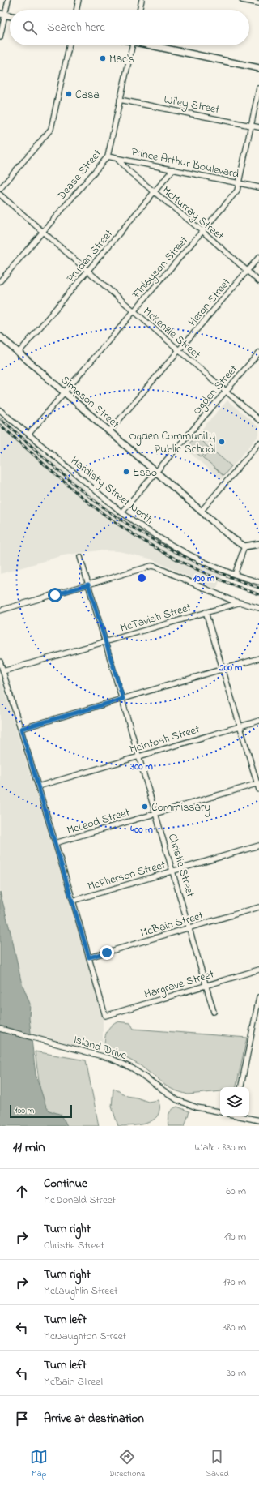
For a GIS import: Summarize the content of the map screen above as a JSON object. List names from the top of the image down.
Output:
{
  "streets": {
    "main road": ["Simpson Street"],
    "street": [
      "Wiley Street",
      "Prince Arthur Boulevard",
      "Dease Street",
      "McMurray Street",
      "Pruden Street",
      "Finlayson Street",
      "Heron Street",
      "McKenzie Street",
      "Ogden Street",
      "Hardisty Street North",
      "McTavish Street",
      "McIntosh Street",
      "McLeod Street",
      "Christie Street",
      "McPherson Street",
      "McBain Street",
      "Hargrave Street",
      "Island Drive"
    ]
  },
  "crossings": [
    ["Wiley Street", "Dease Street"],
    ["Wiley Street", "Finlayson Street"],
    ["Prince Arthur Boulevard", "Dease Street"],
    ["Prince Arthur Boulevard", "McMurray Street"],
    ["Prince Arthur Boulevard", "Pruden Street"],
    ["Prince Arthur Boulevard", "Finlayson Street"],
    ["Dease Street", "McKenzie Street"],
    ["McMurray Street", "Pruden Street"],
    ["McMurray Street", "Finlayson Street"],
    ["McMurray Street", "Heron Street"],
    ["Pruden Street", "McKenzie Street"],
    ["Pruden Street", "Simpson Street"],
    ["Finlayson Street", "McKenzie Street"],
    ["Finlayson Street", "Simpson Street"],
    ["Finlayson Street", "Hardisty Street North"],
    ["Heron Street", "McKenzie Street"],
    ["Heron Street", "Simpson Street"],
    ["McKenzie Street", "Ogden Street"],
    ["Ogden Street", "Simpson Street"],
    ["Ogden Street", "Hardisty Street North"],
    ["McTavish Street", "Christie Street"],
    ["McIntosh Street", "Christie Street"],
    ["McLeod Street", "Christie Street"],
    ["Christie Street", "McPherson Street"],
    ["Christie Street", "McBain Street"],
    ["Christie Street", "Hargrave Street"],
    ["McBain Street", "Hargrave Street"]
  ],
  "places": [
    "Mac's",
    "Casa",
    "Ogden Community Public School",
    "Esso",
    "Commissary"
  ],
  "scale_bar": "100 m",
  "page": {
    "search": "Search here",
    "scale": "100 m",
    "heading": ["11 min", "Walk · 830 m"],
    "list": [
      ["Continue", "McDonald Street", "60 m"],
      ["Turn right", "Christie Street", "190 m"],
      ["Turn right", "McLaughlin Street", "170 m"],
      ["Turn left", "McNaughton Street", "380 m"],
      ["Turn left", "McBain Street", "30 m"],
      "Arrive at destination"
    ],
    "nav": ["Map", "Directions", "Saved"]
  },
  "rings": [
    "100 m",
    "200 m",
    "300 m",
    "400 m"
  ]
}
